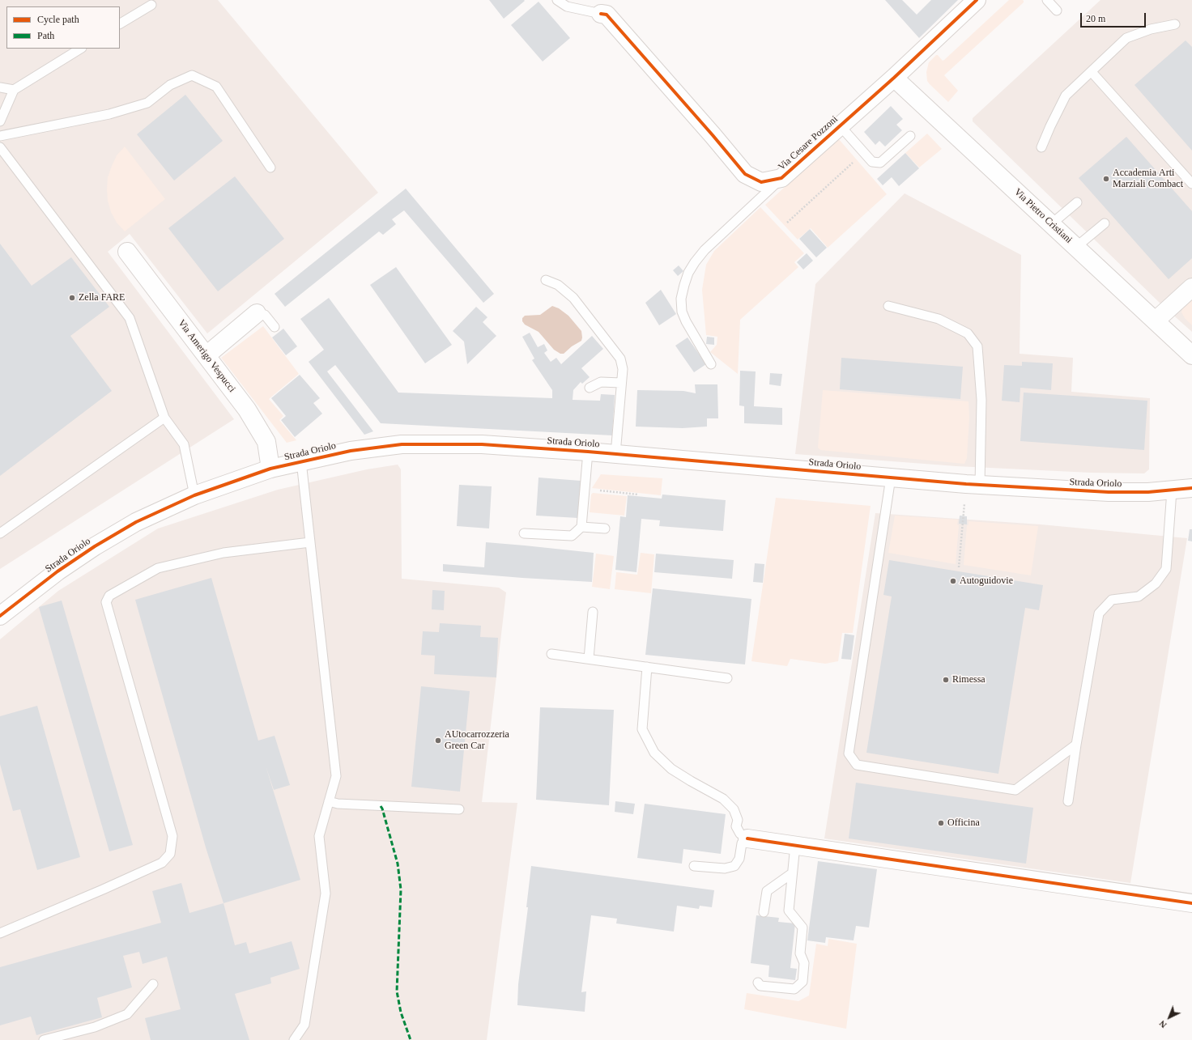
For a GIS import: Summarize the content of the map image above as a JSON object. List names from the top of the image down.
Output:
{
  "streets": {
    "street": [
      "Via Cesare Pozzoni",
      "Via Pietro Cristiani",
      "Via Amerigo Vespucci",
      "Strada Oriolo"
    ]
  },
  "crossings": [
    ["Via Cesare Pozzoni", "Via Pietro Cristiani"],
    ["Via Amerigo Vespucci", "Strada Oriolo"]
  ],
  "places": [
    "Accademia Arti Marziali Combact",
    "Zella FARE",
    "Autoguidovie",
    "Rimessa",
    "AUtocarrozzeria Green Car",
    "Officina"
  ],
  "legend": ["Cycle path", "Path"],
  "scale_bar": "20 m",
  "north": "bottom left"
}
